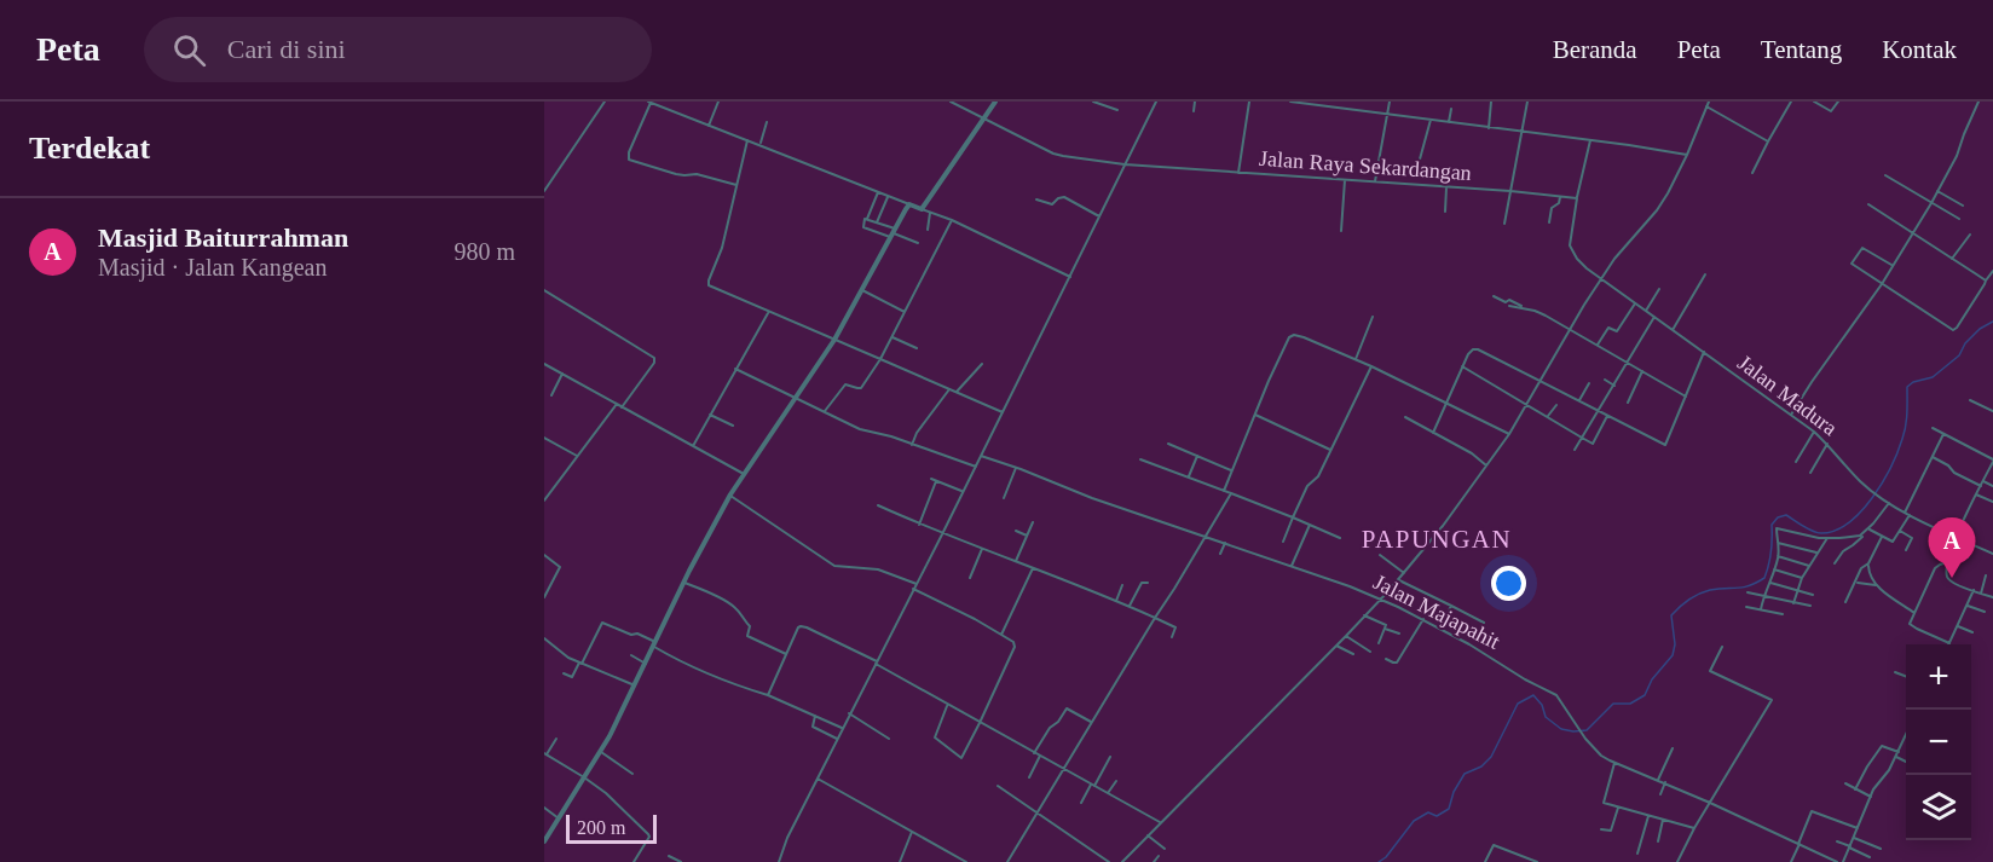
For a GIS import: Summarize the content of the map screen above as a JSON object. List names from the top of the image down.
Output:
{
  "streets": {
    "street": ["Jalan Raya Sekardangan", "Jalan Madura", "Jalan Majapahit"]
  },
  "districts": ["PAPUNGAN"],
  "scale_bar": "200 m",
  "page": {
    "header": "Peta",
    "search": "Cari di sini",
    "nav": [
      "Beranda",
      "Peta",
      "Tentang",
      "Kontak"
    ],
    "heading": "Terdekat",
    "list": [
      {
        "mark": "A",
        "name": "Masjid Baiturrahman",
        "note": "Masjid · Jalan Kangean",
        "value": "980 m"
      }
    ],
    "pins": "A",
    "map_buttons": ["+", "−"],
    "scale": "200 m"
  }
}
